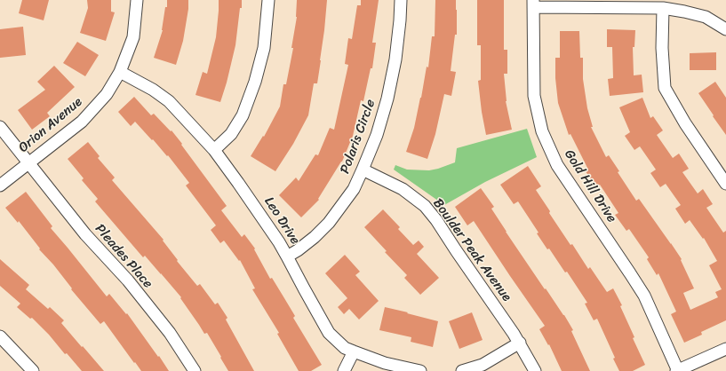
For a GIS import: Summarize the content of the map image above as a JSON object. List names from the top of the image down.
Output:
{
  "streets": {
    "street": [
      "Orion Avenue",
      "Polaris Circle",
      "Gold Hill Drive",
      "Leo Drive",
      "Boulder Peak Avenue",
      "Pleades Place"
    ]
  },
  "crossings": [
    ["Orion Avenue", "Leo Drive"],
    ["Orion Avenue", "Pleades Place"],
    ["Polaris Circle", "Leo Drive"],
    ["Polaris Circle", "Boulder Peak Avenue"]
  ]
}
